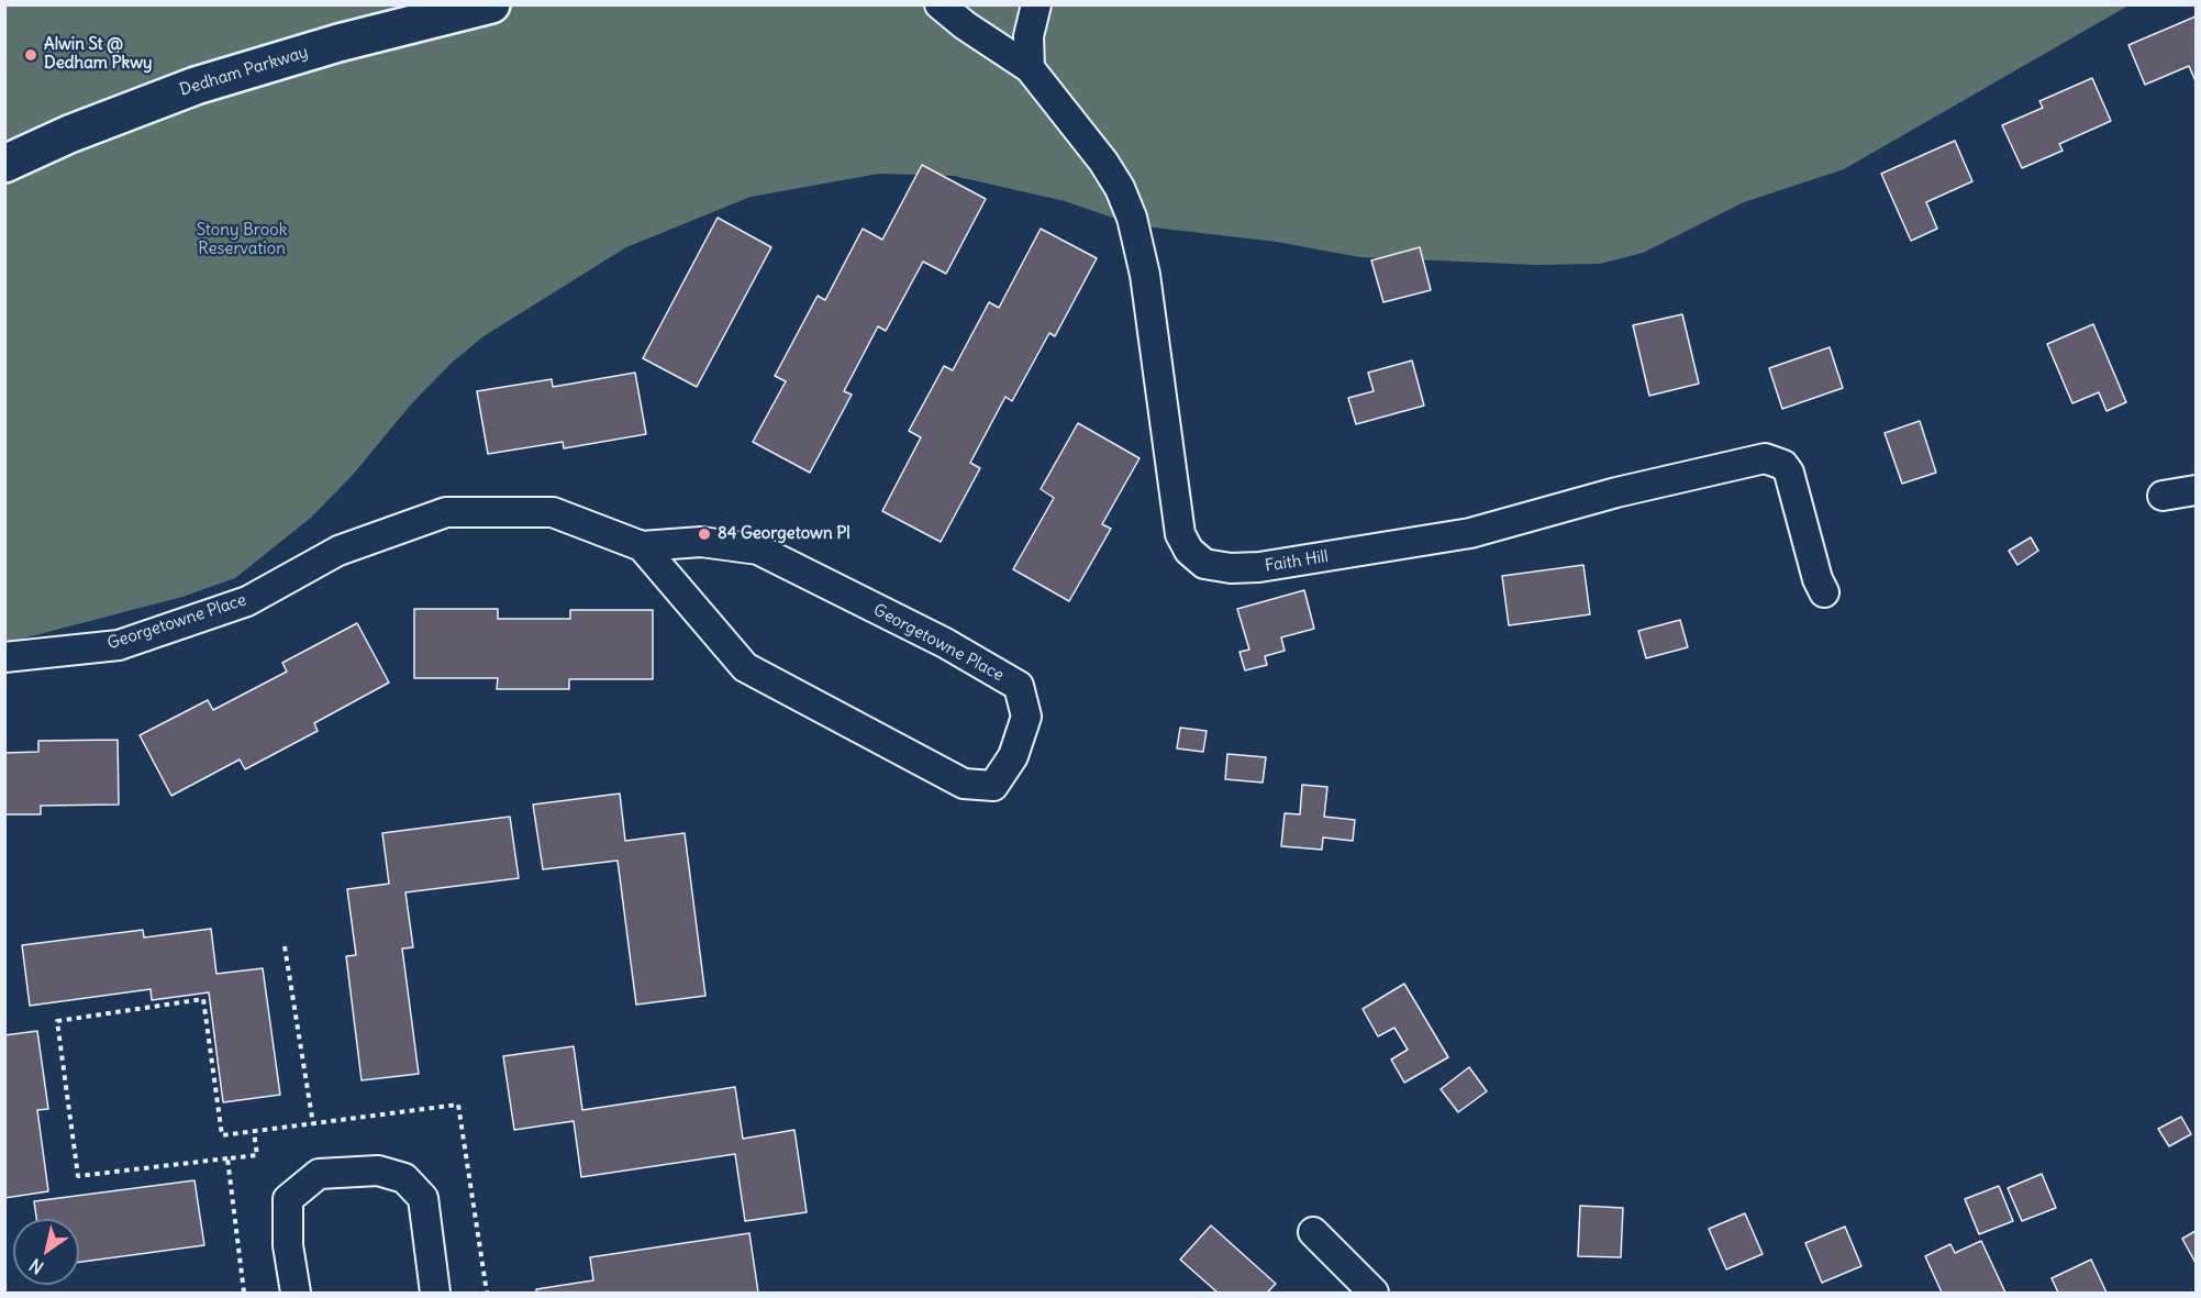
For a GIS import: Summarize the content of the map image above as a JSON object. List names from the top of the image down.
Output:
{
  "streets": {
    "main road": ["Dedham Parkway"],
    "street": ["Faith Hill", "Georgetowne Place"]
  },
  "parks": ["Stony Brook Reservation"],
  "places": ["Alwin St @ Dedham Pkwy", "84 Georgetown Pl"],
  "north": "bottom left"
}
